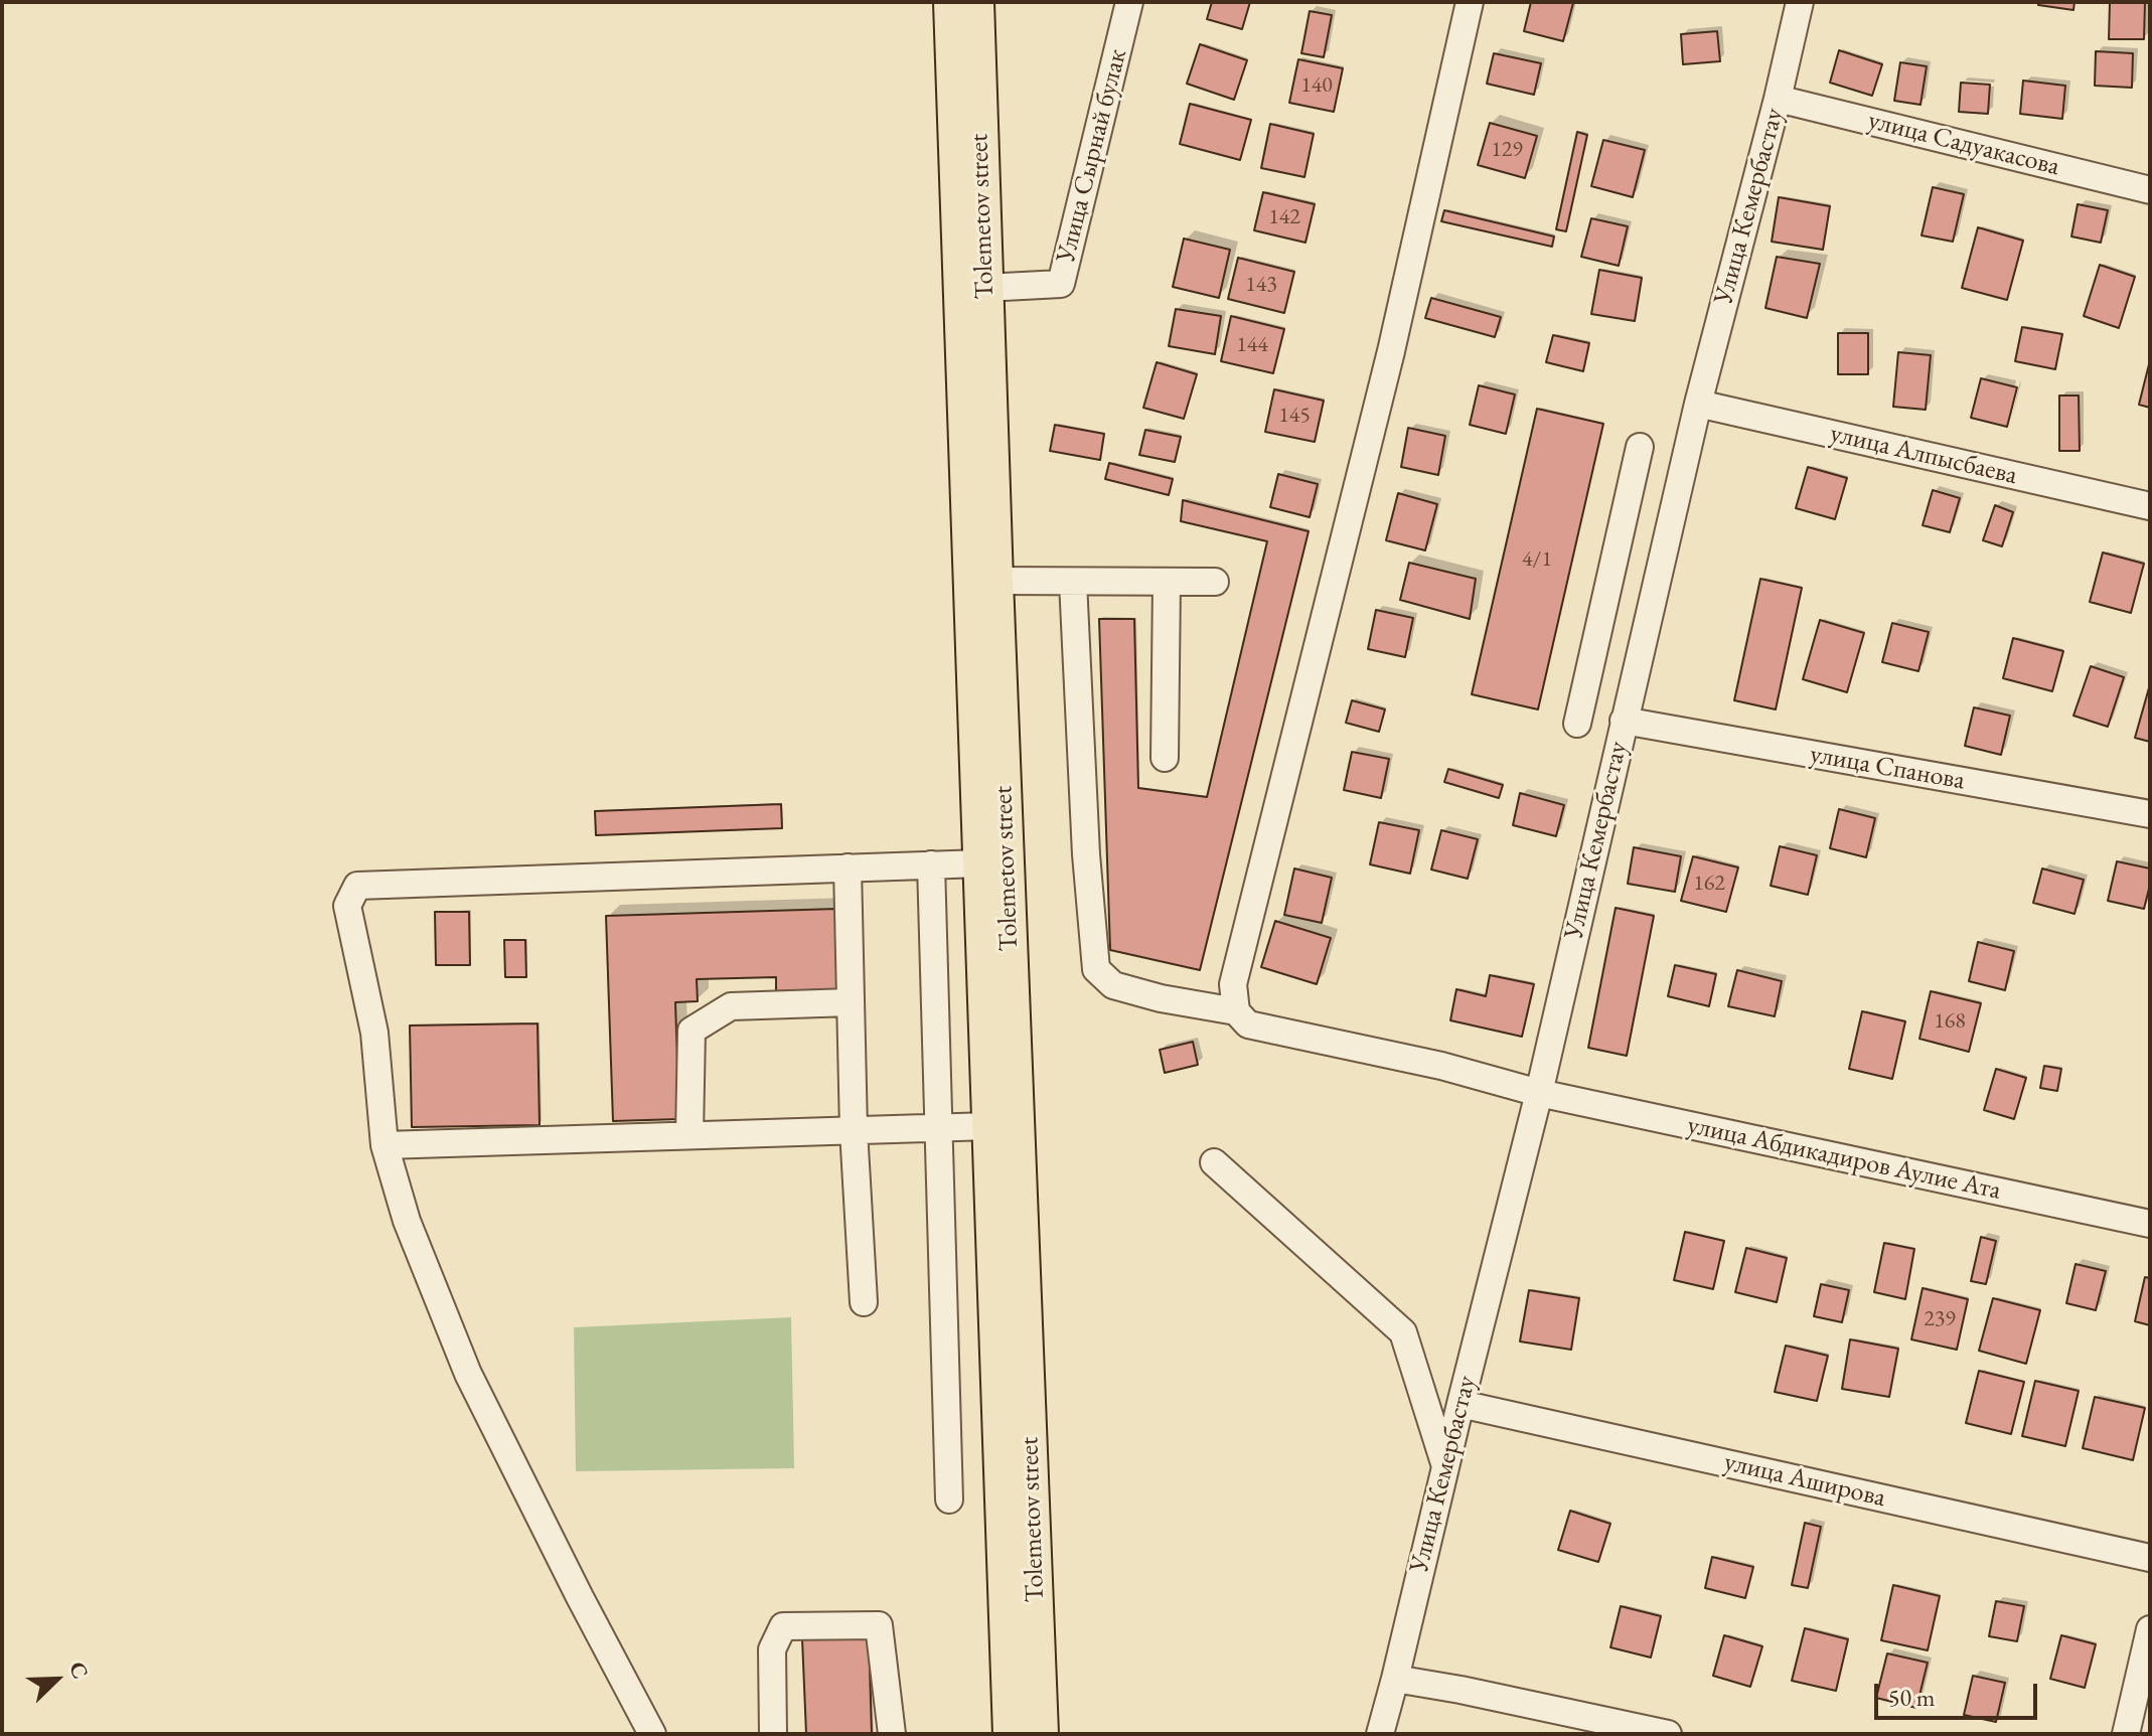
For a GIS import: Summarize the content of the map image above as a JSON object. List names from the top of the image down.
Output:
{
  "streets": {
    "main road": ["Tolemetov street"],
    "street": [
      "улица Садуакасова",
      "Улица Сырнай булак",
      "Улица Кемербастау",
      "улица Алпысбаева",
      "улица Спанова",
      "улица Абдикадиров Аулие Ата",
      "улица Аширова"
    ]
  },
  "crossings": [
    ["улица Садуакасова", "Улица Кемербастау"],
    ["Улица Сырнай булак", "Tolemetov street"],
    ["Улица Кемербастау", "улица Алпысбаева"],
    ["Улица Кемербастау", "улица Спанова"],
    ["Улица Кемербастау", "улица Абдикадиров Аулие Ата"],
    ["Улица Кемербастау", "улица Аширова"]
  ],
  "house_numbers": [
    "140",
    "129",
    "142",
    "143",
    "144",
    "145",
    "4/1",
    "162",
    "168",
    "239"
  ],
  "scale_bar": "50 m",
  "north": "top right"
}
